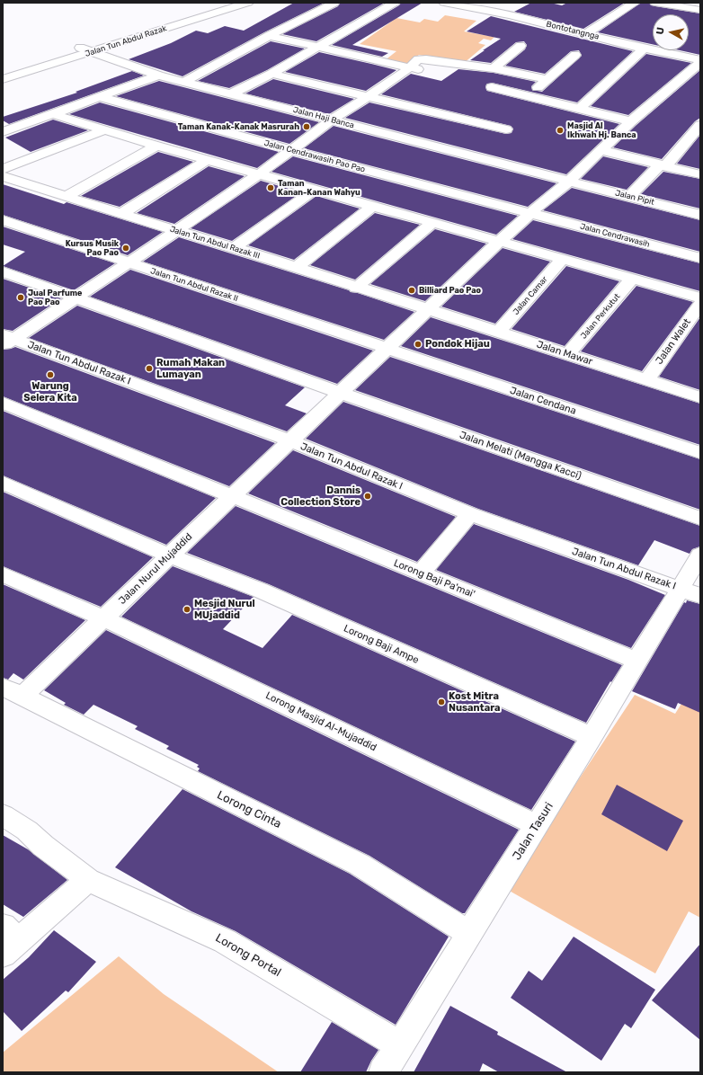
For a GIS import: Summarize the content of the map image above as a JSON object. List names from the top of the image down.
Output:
{
  "streets": {
    "street": [
      "Bontotangnga",
      "Jalan Tun Abdul Razak",
      "Jalan Haji Banca",
      "Jalan Cendrawasih Pao Pao",
      "Jalan Pipit",
      "Jalan Cendrawasih",
      "Jalan Tun Abdul Razak III",
      "Jalan Tun Abdul Razak II",
      "Jalan Camar",
      "Jalan Perkutut",
      "Jalan Walet",
      "Jalan Mawar",
      "Jalan Tun Abdul Razak I",
      "Jalan Cendana",
      "Jalan Melati (Mangga Kacci)",
      "Jalan Nurul Mujaddid",
      "Lorong Baji Pa'mai'",
      "Lorong Baji Ampe",
      "Lorong Masjid Al-Mujaddid",
      "Lorong Cinta",
      "Jalan Tasuri",
      "Lorong Portal"
    ]
  },
  "crossings": [
    ["Bontotangnga", "Jalan Nurul Mujaddid"],
    ["Jalan Tun Abdul Razak", "Jalan Haji Banca"],
    ["Jalan Haji Banca", "Jalan Pipit"],
    ["Jalan Haji Banca", "Jalan Nurul Mujaddid"],
    ["Jalan Cendrawasih Pao Pao", "Jalan Cendrawasih"],
    ["Jalan Cendrawasih Pao Pao", "Jalan Nurul Mujaddid"],
    ["Jalan Pipit", "Jalan Nurul Mujaddid"],
    ["Jalan Cendrawasih", "Jalan Nurul Mujaddid"],
    ["Jalan Tun Abdul Razak III", "Jalan Mawar"],
    ["Jalan Tun Abdul Razak III", "Jalan Nurul Mujaddid"],
    ["Jalan Tun Abdul Razak II", "Jalan Cendana"],
    ["Jalan Tun Abdul Razak II", "Jalan Nurul Mujaddid"],
    ["Jalan Camar", "Jalan Mawar"],
    ["Jalan Perkutut", "Jalan Mawar"],
    ["Jalan Walet", "Jalan Mawar"],
    ["Jalan Mawar", "Jalan Nurul Mujaddid"],
    ["Jalan Tun Abdul Razak I", "Jalan Nurul Mujaddid"],
    ["Jalan Tun Abdul Razak I", "Jalan Tasuri"],
    ["Jalan Cendana", "Jalan Nurul Mujaddid"],
    ["Jalan Melati (Mangga Kacci)", "Jalan Nurul Mujaddid"],
    ["Jalan Nurul Mujaddid", "Lorong Baji Pa'mai'"],
    ["Jalan Nurul Mujaddid", "Lorong Baji Ampe"],
    ["Jalan Nurul Mujaddid", "Lorong Masjid Al-Mujaddid"],
    ["Jalan Nurul Mujaddid", "Lorong Cinta"],
    ["Lorong Baji Pa'mai'", "Jalan Tasuri"],
    ["Lorong Baji Ampe", "Jalan Tasuri"],
    ["Lorong Masjid Al-Mujaddid", "Jalan Tasuri"],
    ["Lorong Cinta", "Jalan Tasuri"],
    ["Jalan Tasuri", "Lorong Portal"]
  ],
  "places": [
    "Taman Kanak-Kanak Masrurah",
    "Masjid Al Ikhwah Hj. Banca",
    "Taman Kanan-Kanan Wahyu",
    "Kursus Musik Pao Pao",
    "Billiard Pao Pao",
    "Jual Parfume Pao Pao",
    "Pondok Hijau",
    "Rumah Makan Lumayan",
    "Warung Selera Kita",
    "Dannis Collection Store",
    "Mesjid Nurul MUjaddid",
    "Kost Mitra Nusantara"
  ],
  "north": "left"
}
